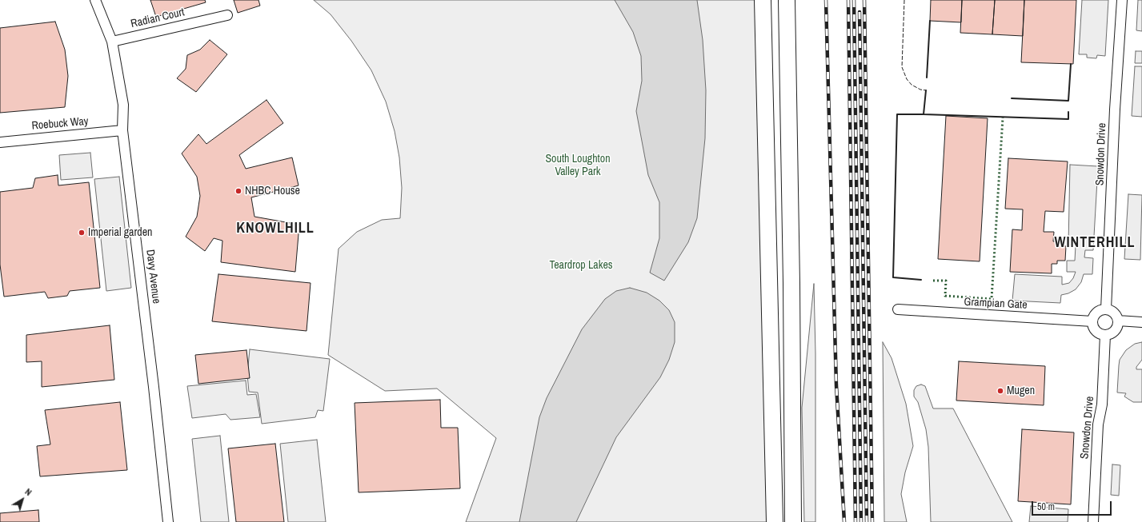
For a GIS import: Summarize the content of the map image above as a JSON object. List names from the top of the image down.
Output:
{
  "streets": {
    "street": [
      "Radian Court",
      "Roebuck Way",
      "Snowdon Drive",
      "Davy Avenue",
      "Grampian Gate"
    ]
  },
  "crossings": [
    ["Radian Court", "Davy Avenue"],
    ["Roebuck Way", "Davy Avenue"],
    ["Snowdon Drive", "Grampian Gate"]
  ],
  "districts": ["KNOWLHILL", "WINTERHILL"],
  "parks": ["South Loughton Valley Park", "Teardrop Lakes"],
  "places": ["NHBC House", "Imperial garden", "Mugen"],
  "scale_bar": "50 m",
  "north": "top right"
}
